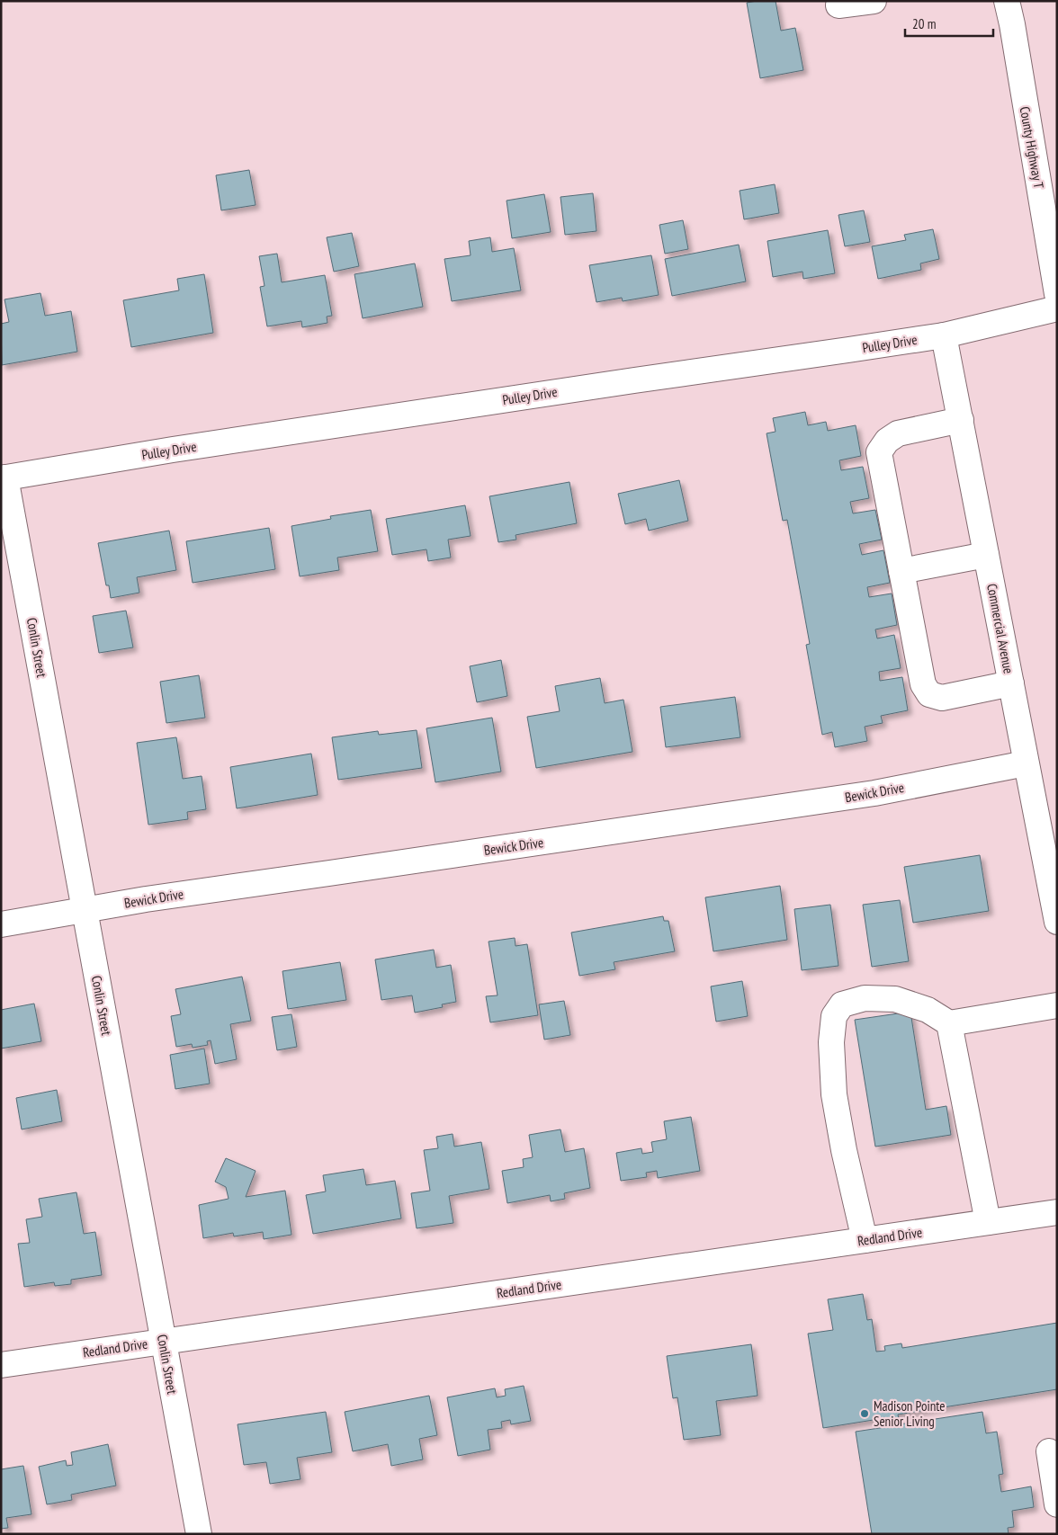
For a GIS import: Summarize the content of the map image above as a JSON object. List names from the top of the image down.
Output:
{
  "streets": {
    "street": [
      "County Highway T",
      "Pulley Drive",
      "Commercial Avenue",
      "Conlin Street",
      "Bewick Drive",
      "Redland Drive"
    ]
  },
  "crossings": [
    ["Pulley Drive", "Commercial Avenue"],
    ["Pulley Drive", "Conlin Street"],
    ["Commercial Avenue", "Bewick Drive"],
    ["Conlin Street", "Bewick Drive"],
    ["Conlin Street", "Redland Drive"]
  ],
  "places": ["Madison Pointe Senior Living"],
  "scale_bar": "20 m"
}
